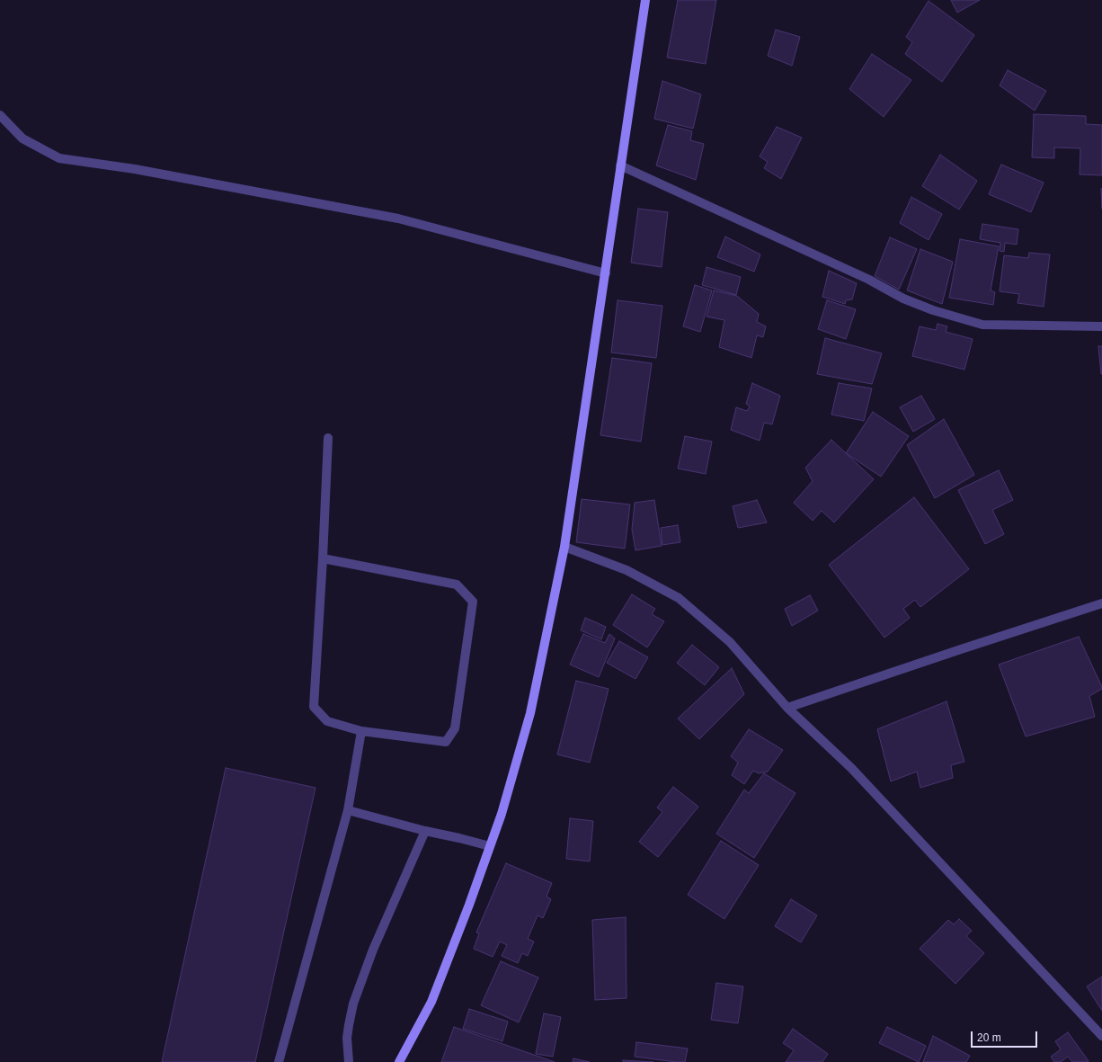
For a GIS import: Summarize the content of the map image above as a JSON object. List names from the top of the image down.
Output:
{
  "scale_bar": "20 m"
}
